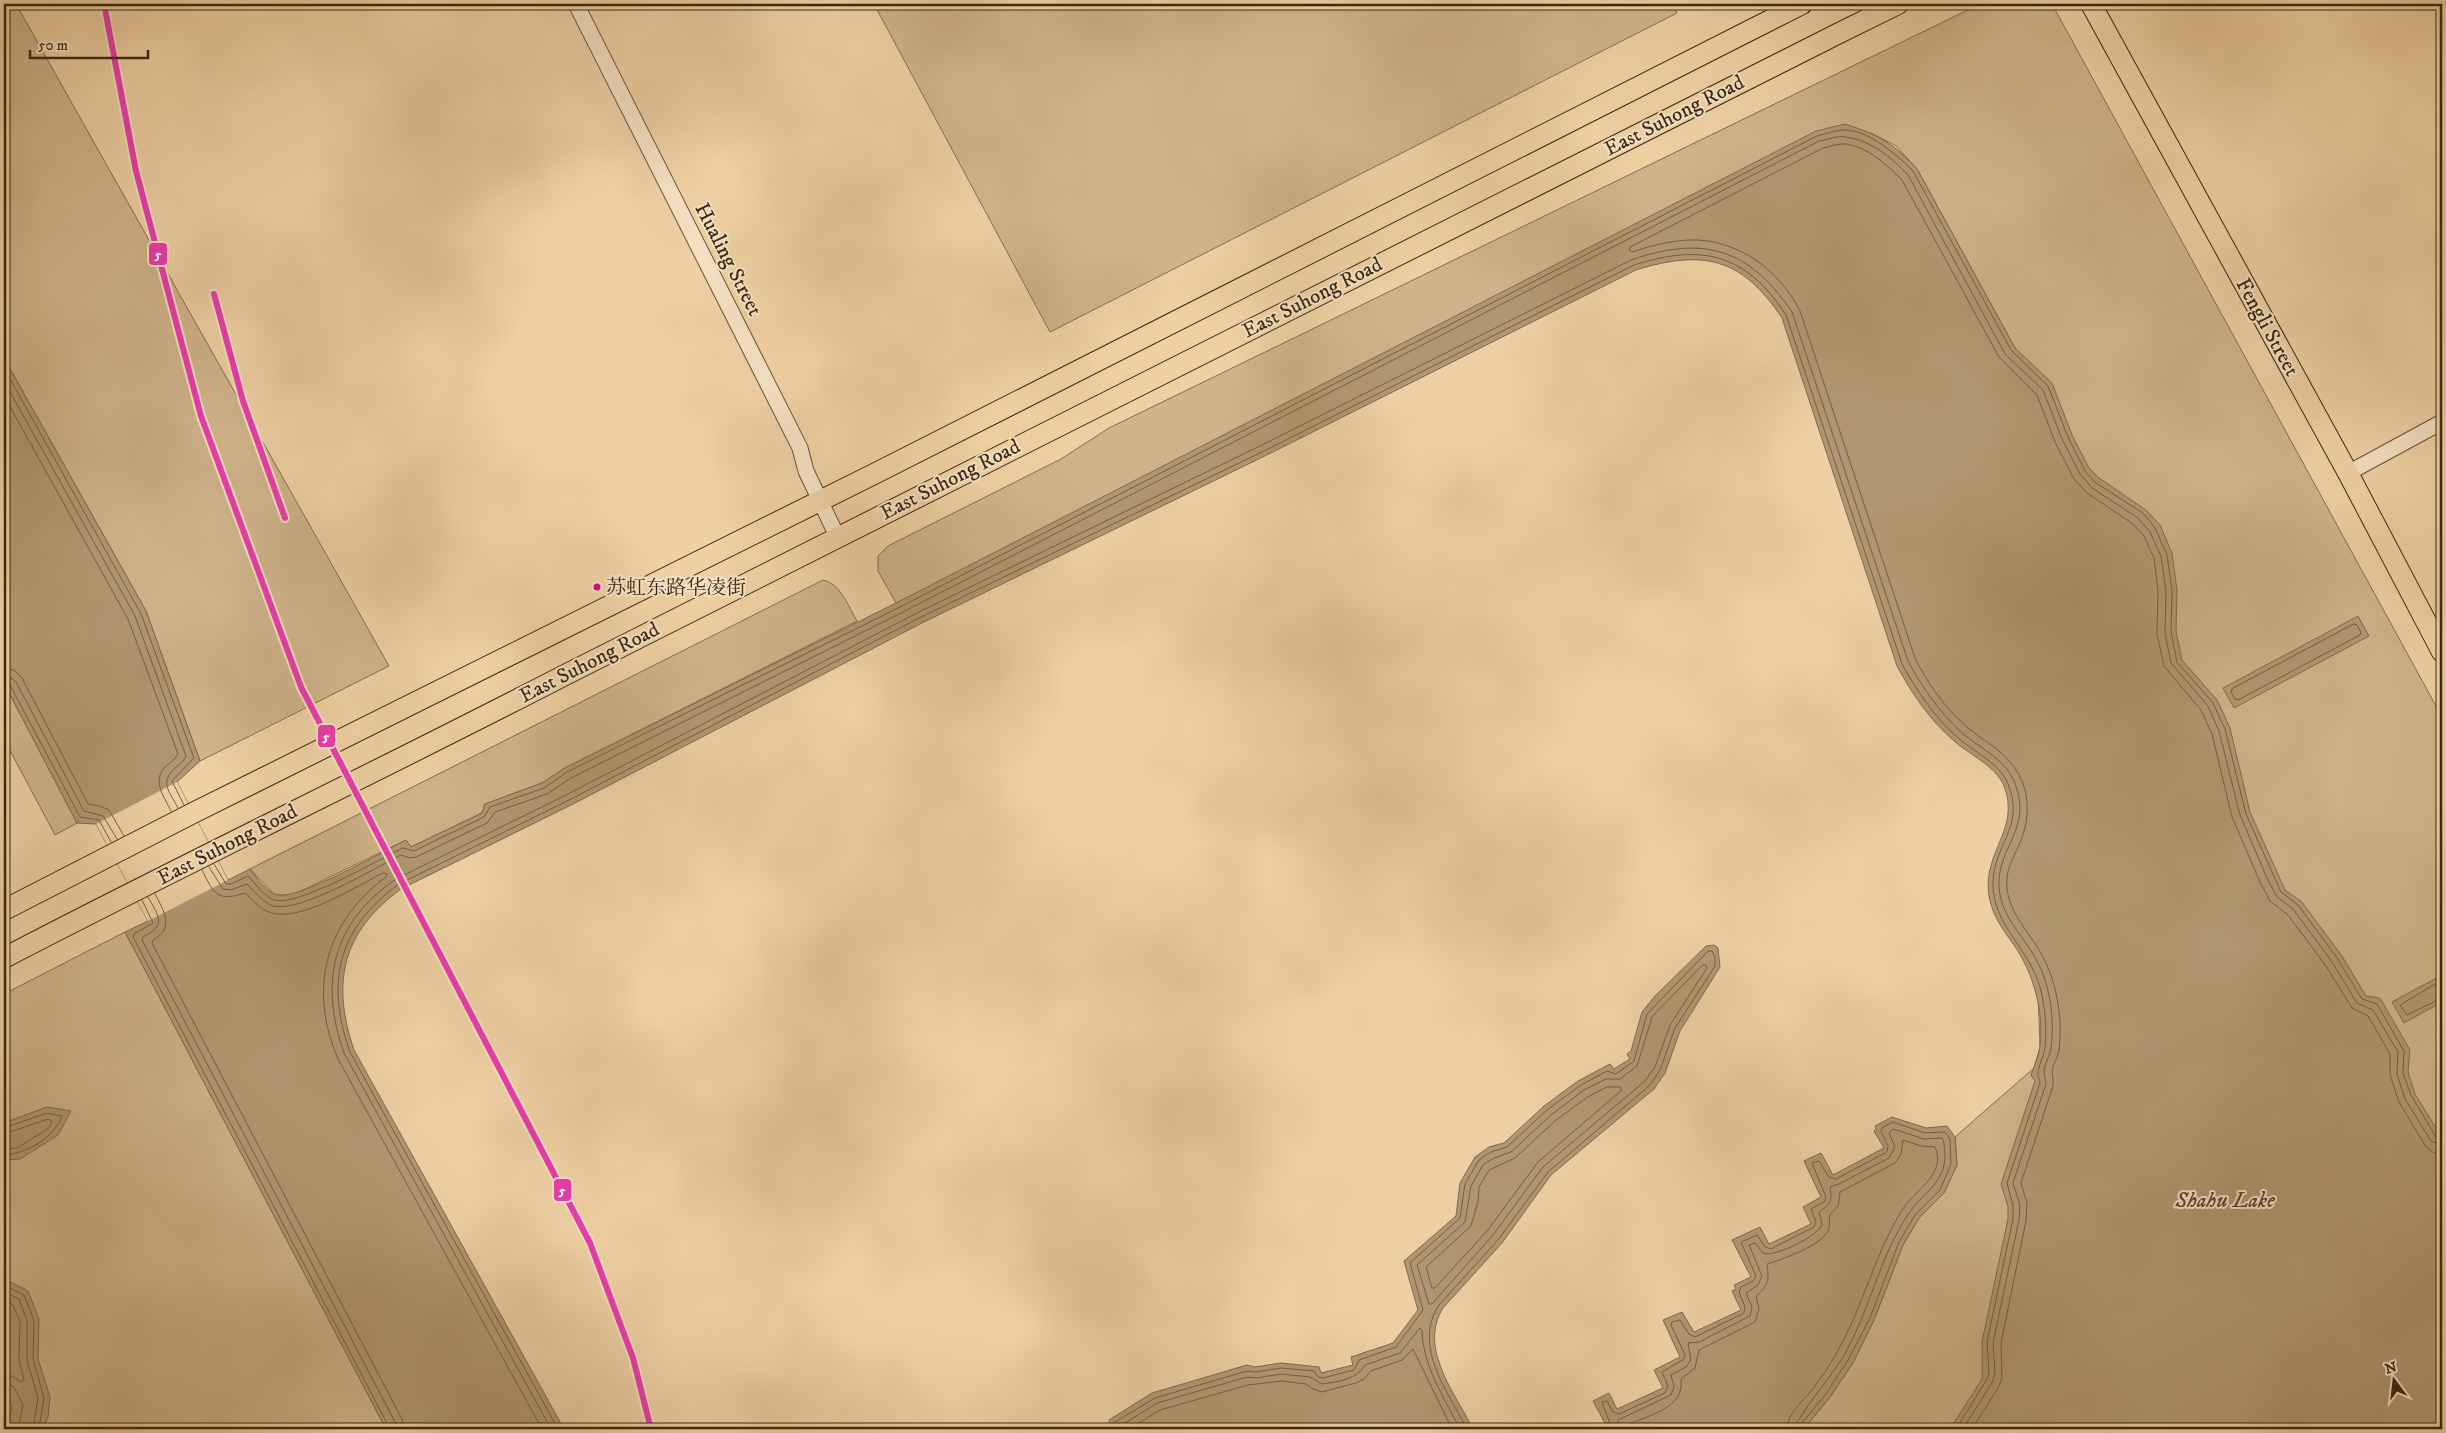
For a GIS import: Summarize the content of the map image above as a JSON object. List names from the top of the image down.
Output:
{
  "streets": {
    "main road": ["East Suhong Road", "Fengli Street"],
    "street": ["Hualing Street"]
  },
  "crossings": [
    ["East Suhong Road", "Hualing Street"]
  ],
  "water": ["Shahu Lake"],
  "places": ["苏虹东路华凌街"],
  "lines": ["transit line 5"],
  "scale_bar": "50 m",
  "north": "top"
}
